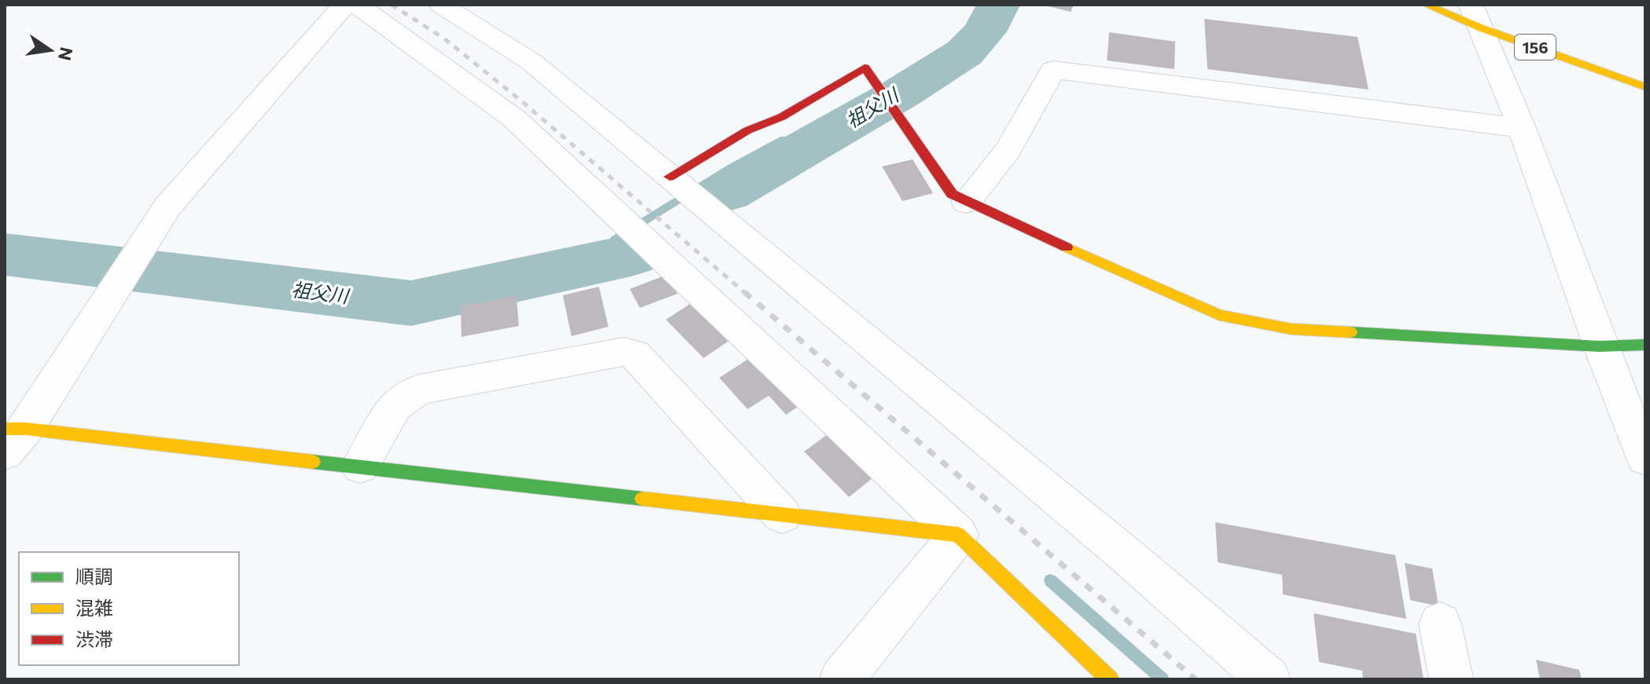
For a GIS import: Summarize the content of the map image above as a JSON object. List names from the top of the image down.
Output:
{
  "streets": {
    "main road": ["156"]
  },
  "water": ["祖父川"],
  "legend": ["順調", "混雑", "渋滞"],
  "north": "right"
}
